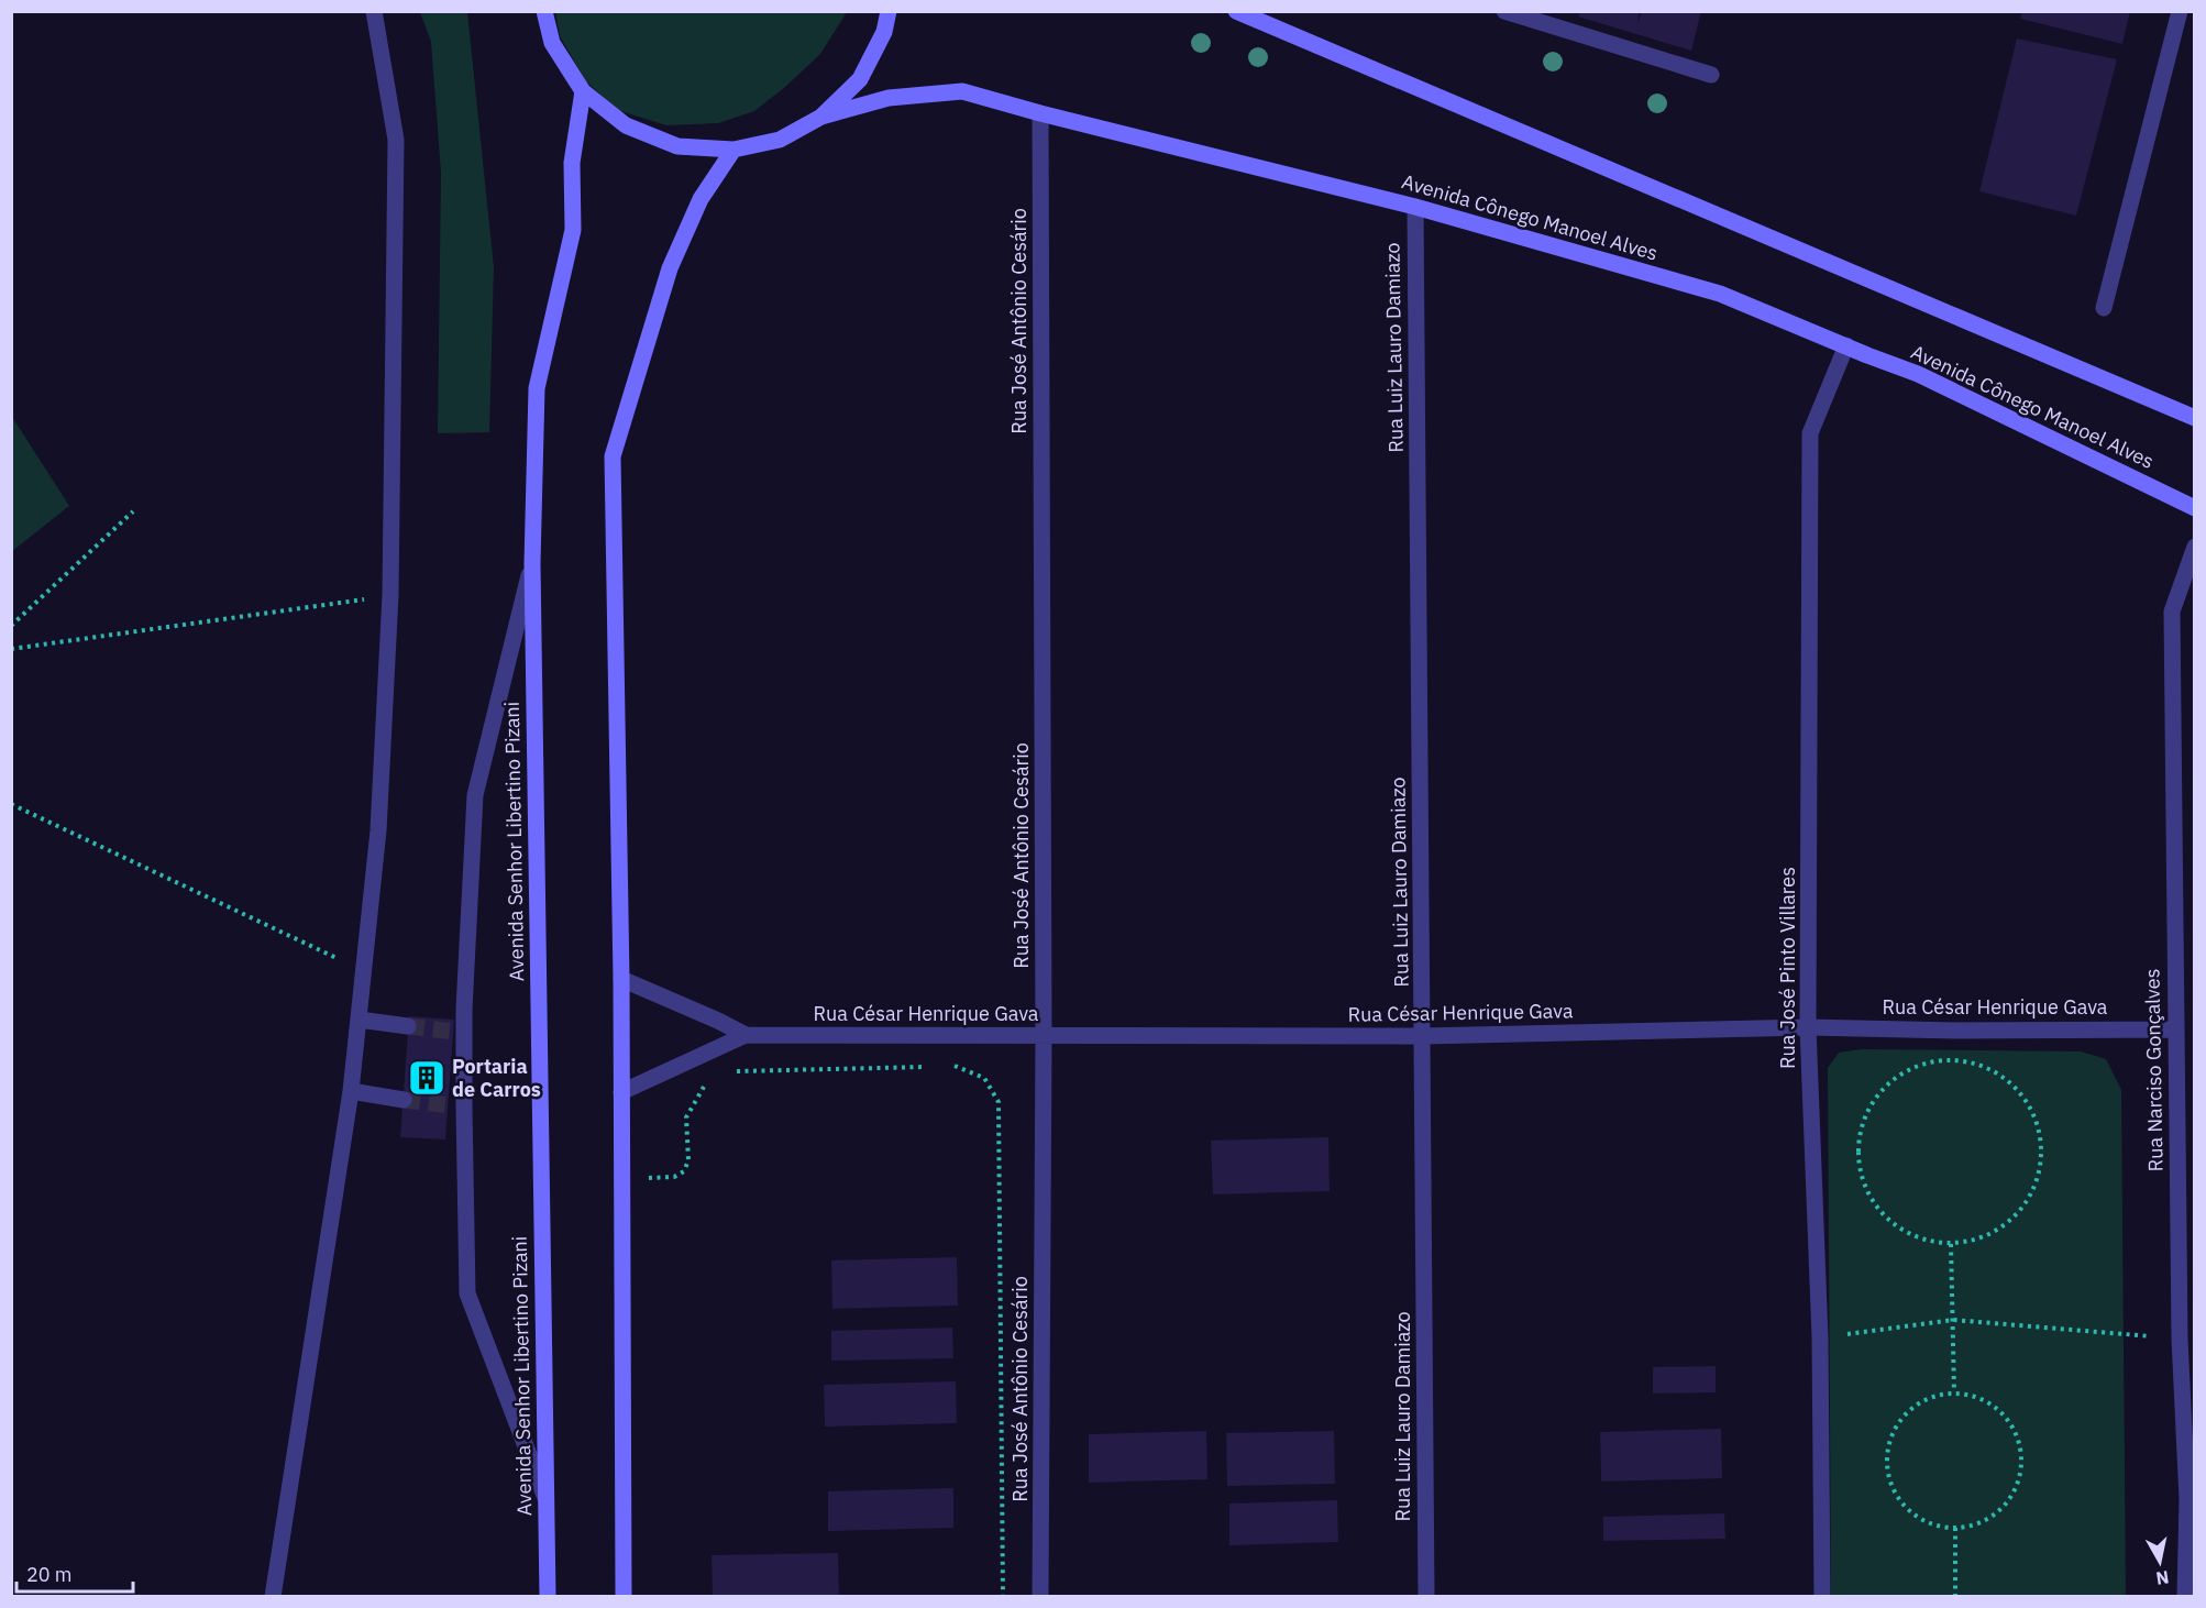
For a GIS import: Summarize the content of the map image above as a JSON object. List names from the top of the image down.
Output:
{
  "streets": {
    "street": [
      "Avenida Cônego Manoel Alves",
      "Rua José Antônio Cesário",
      "Rua Luiz Lauro Damiazo",
      "Avenida Senhor Libertino Pizani",
      "Rua José Pinto Villares",
      "Rua César Henrique Gava",
      "Rua Narciso Gonçalves"
    ]
  },
  "crossings": [
    ["Avenida Cônego Manoel Alves", "Rua José Antônio Cesário"],
    ["Avenida Cônego Manoel Alves", "Rua Luiz Lauro Damiazo"],
    ["Avenida Cônego Manoel Alves", "Rua José Pinto Villares"],
    ["Rua José Antônio Cesário", "Rua César Henrique Gava"],
    ["Rua Luiz Lauro Damiazo", "Rua César Henrique Gava"],
    ["Rua José Pinto Villares", "Rua César Henrique Gava"],
    ["Rua César Henrique Gava", "Rua Narciso Gonçalves"]
  ],
  "places": {
    "building": ["Portaria de Carros"]
  },
  "scale_bar": "20 m",
  "north": "bottom"
}
